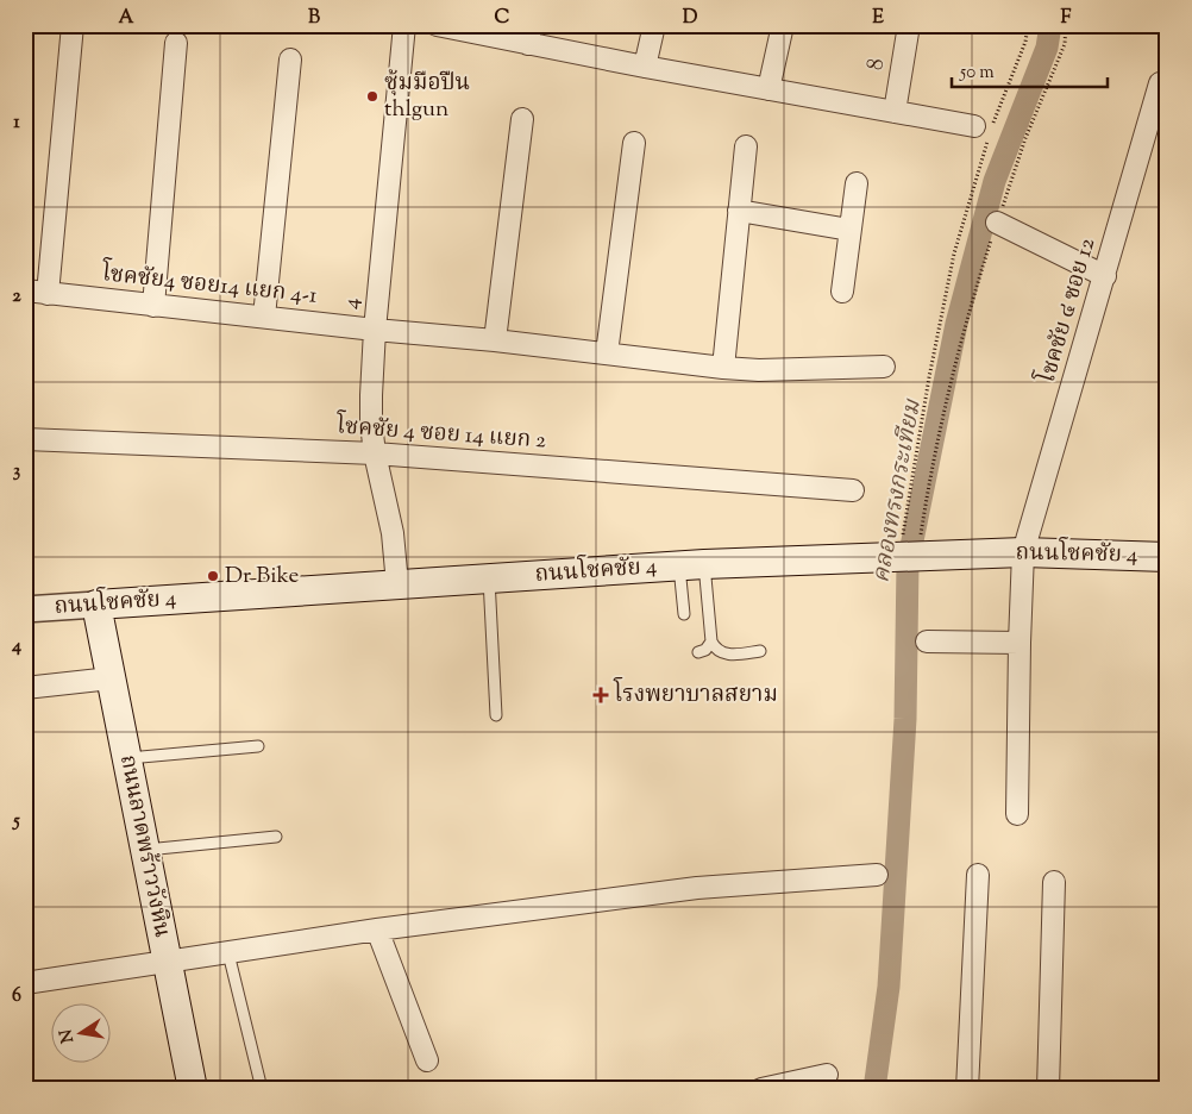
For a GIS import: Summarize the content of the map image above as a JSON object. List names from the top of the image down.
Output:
{
  "streets": {
    "main road": ["ถนนโชคชัย 4", "ถนนลาดพร้าววังหิน"],
    "street": [
      "8",
      "โชคชัย4 ซอย14 แยก 4-1",
      "4",
      "โชคชัย ๔ ซอย 12",
      "โชคชัย 4 ซอย 14 แยก 2"
    ]
  },
  "crossings": [
    ["โชคชัย4 ซอย14 แยก 4-1", "4"],
    ["4", "โชคชัย 4 ซอย 14 แยก 2"],
    ["4", "ถนนโชคชัย 4"],
    ["โชคชัย ๔ ซอย 12", "ถนนโชคชัย 4"],
    ["ถนนโชคชัย 4", "ถนนลาดพร้าววังหิน"]
  ],
  "water": ["คลองทรงกระเทียม"],
  "places": {
    "other": ["ซุ้มมือปืน thlgun", "Dr Bike"],
    "health": ["โรงพยาบาลสยาม"]
  },
  "scale_bar": "50 m",
  "north": "left",
  "grid": {
    "columns": [
      "A",
      "B",
      "C",
      "D",
      "E",
      "F"
    ],
    "rows": [
      "1",
      "2",
      "3",
      "4",
      "5",
      "6"
    ]
  }
}
